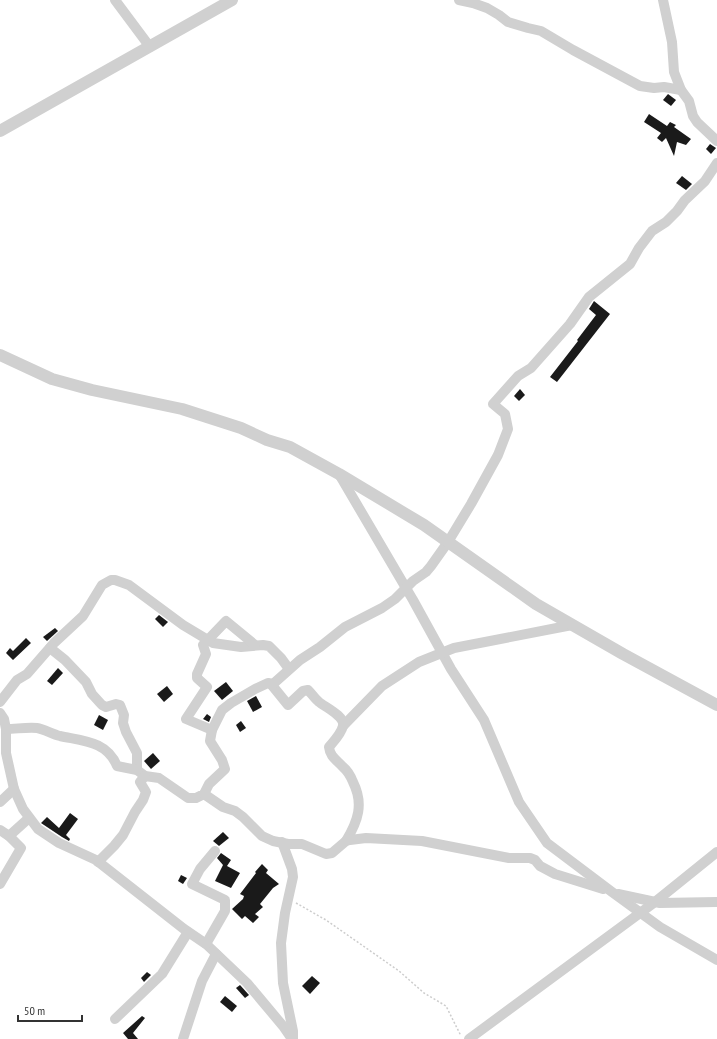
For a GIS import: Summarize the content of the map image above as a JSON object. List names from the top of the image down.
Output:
{
  "scale_bar": "50 m"
}
